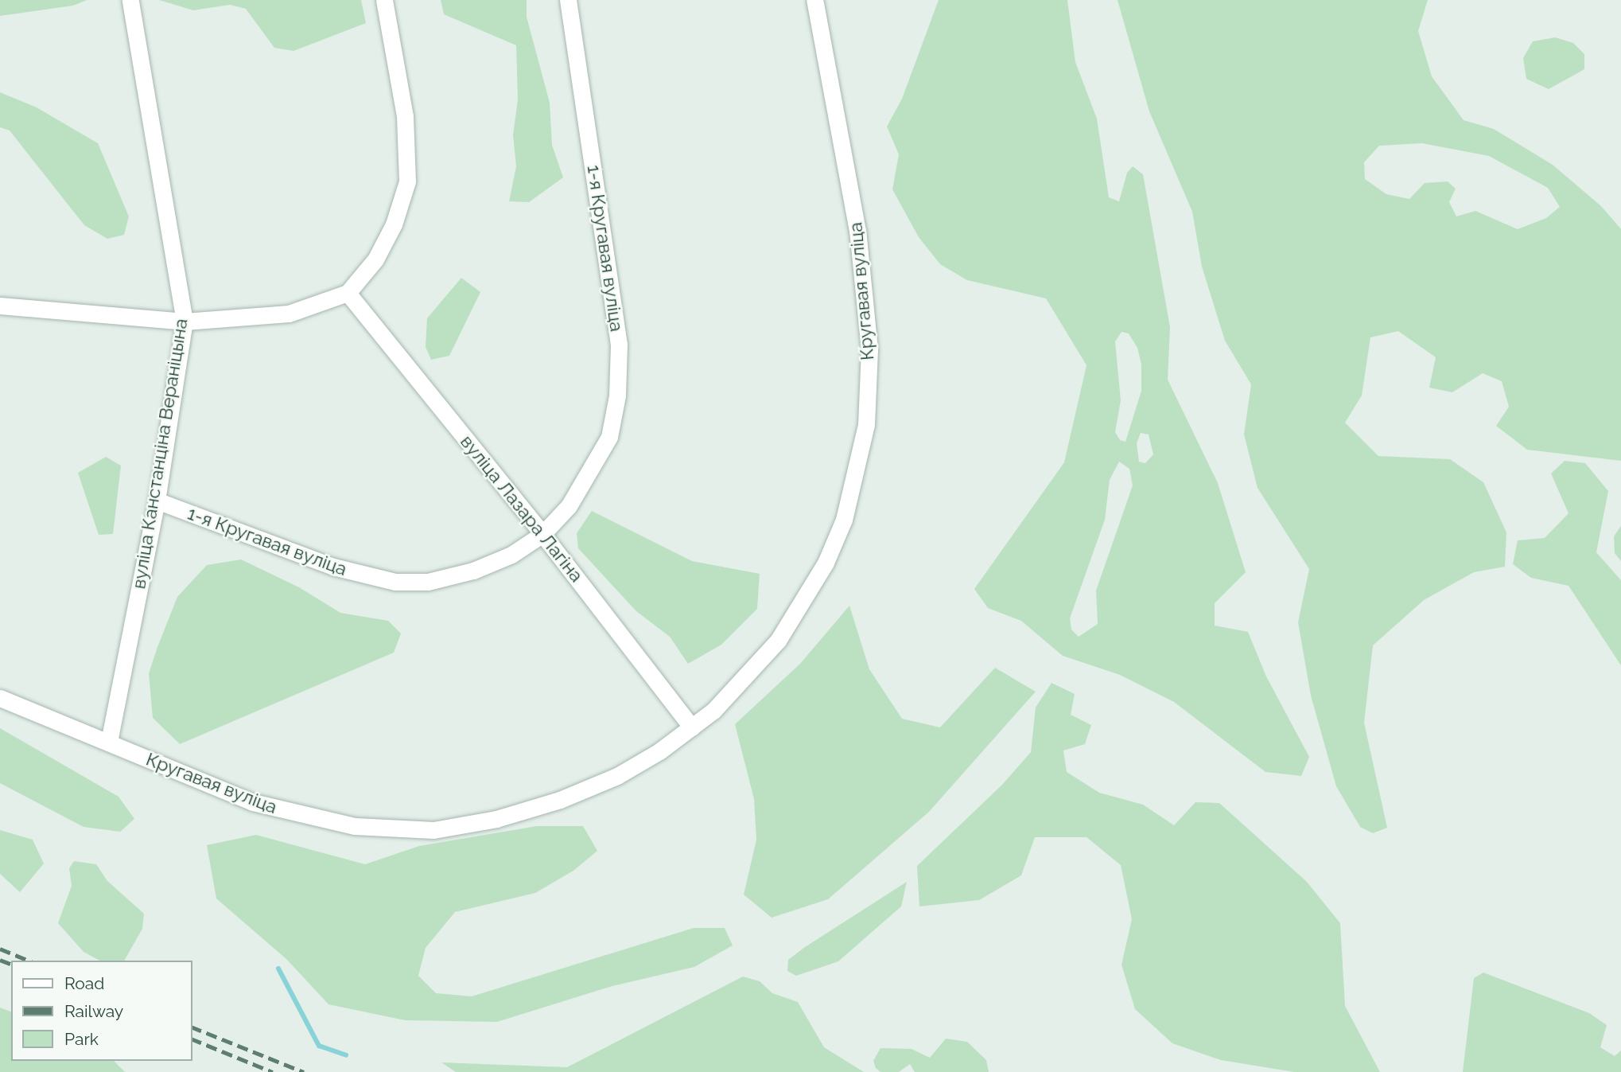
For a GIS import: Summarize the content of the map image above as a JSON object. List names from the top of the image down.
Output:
{
  "streets": {
    "street": [
      "1-я Кругавая вуліца",
      "Кругавая вуліца",
      "вуліца Канстанціна Вераніцына",
      "вуліца Лазара Лагіна"
    ]
  },
  "crossings": [
    ["1-я Кругавая вуліца", "вуліца Канстанціна Вераніцына"],
    ["1-я Кругавая вуліца", "вуліца Лазара Лагіна"],
    ["Кругавая вуліца", "вуліца Канстанціна Вераніцына"],
    ["Кругавая вуліца", "вуліца Лазара Лагіна"]
  ],
  "legend": ["Road", "Railway", "Park"]
}
